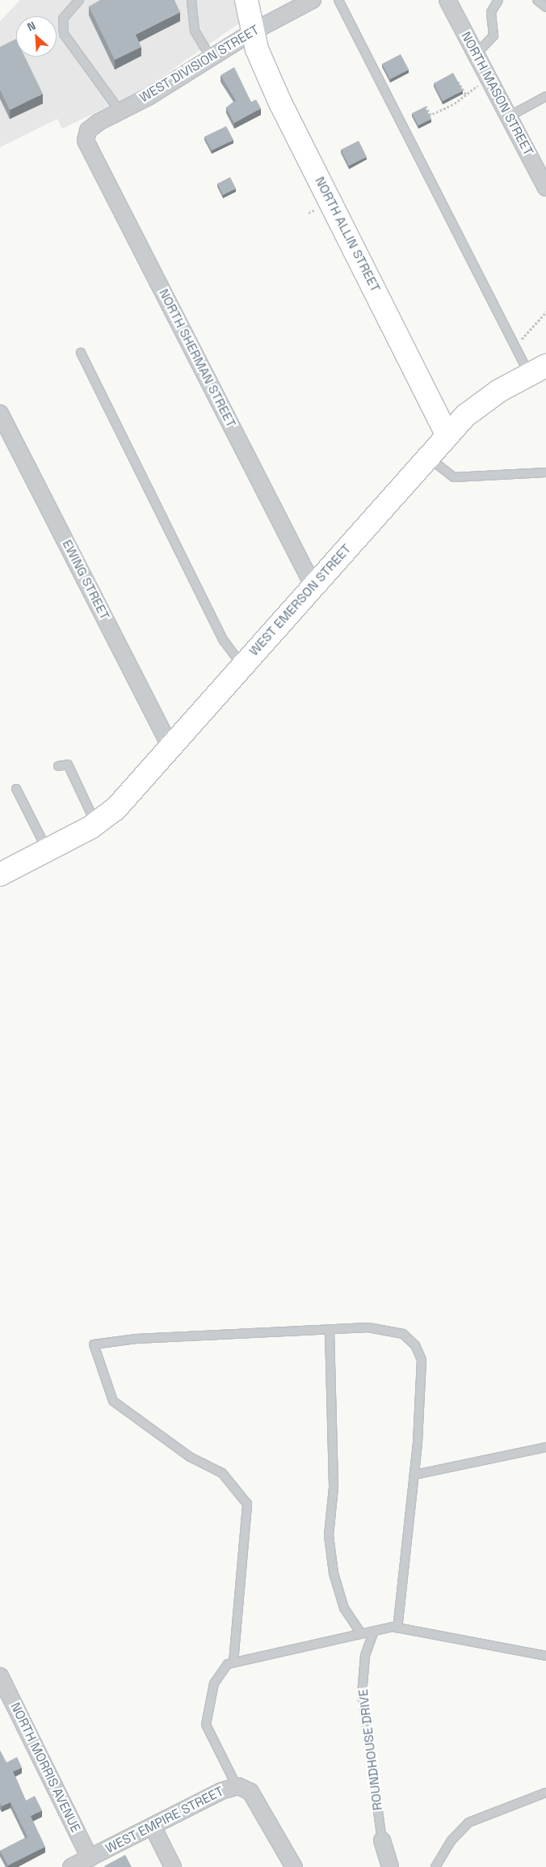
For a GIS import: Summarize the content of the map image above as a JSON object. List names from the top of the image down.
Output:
{
  "streets": {
    "street": [
      "WEST DIVISION STREET",
      "NORTH MASON STREET",
      "NORTH ALLIN STREET",
      "NORTH SHERMAN STREET",
      "EWING STREET",
      "WEST EMERSON STREET",
      "ROUNDHOUSE DRIVE",
      "NORTH MORRIS AVENUE",
      "WEST EMPIRE STREET"
    ]
  },
  "crossings": [
    ["WEST DIVISION STREET", "NORTH ALLIN STREET"],
    ["WEST DIVISION STREET", "NORTH SHERMAN STREET"],
    ["NORTH ALLIN STREET", "WEST EMERSON STREET"],
    ["NORTH SHERMAN STREET", "WEST EMERSON STREET"],
    ["EWING STREET", "WEST EMERSON STREET"],
    ["NORTH MORRIS AVENUE", "WEST EMPIRE STREET"]
  ],
  "north": "top left"
}
